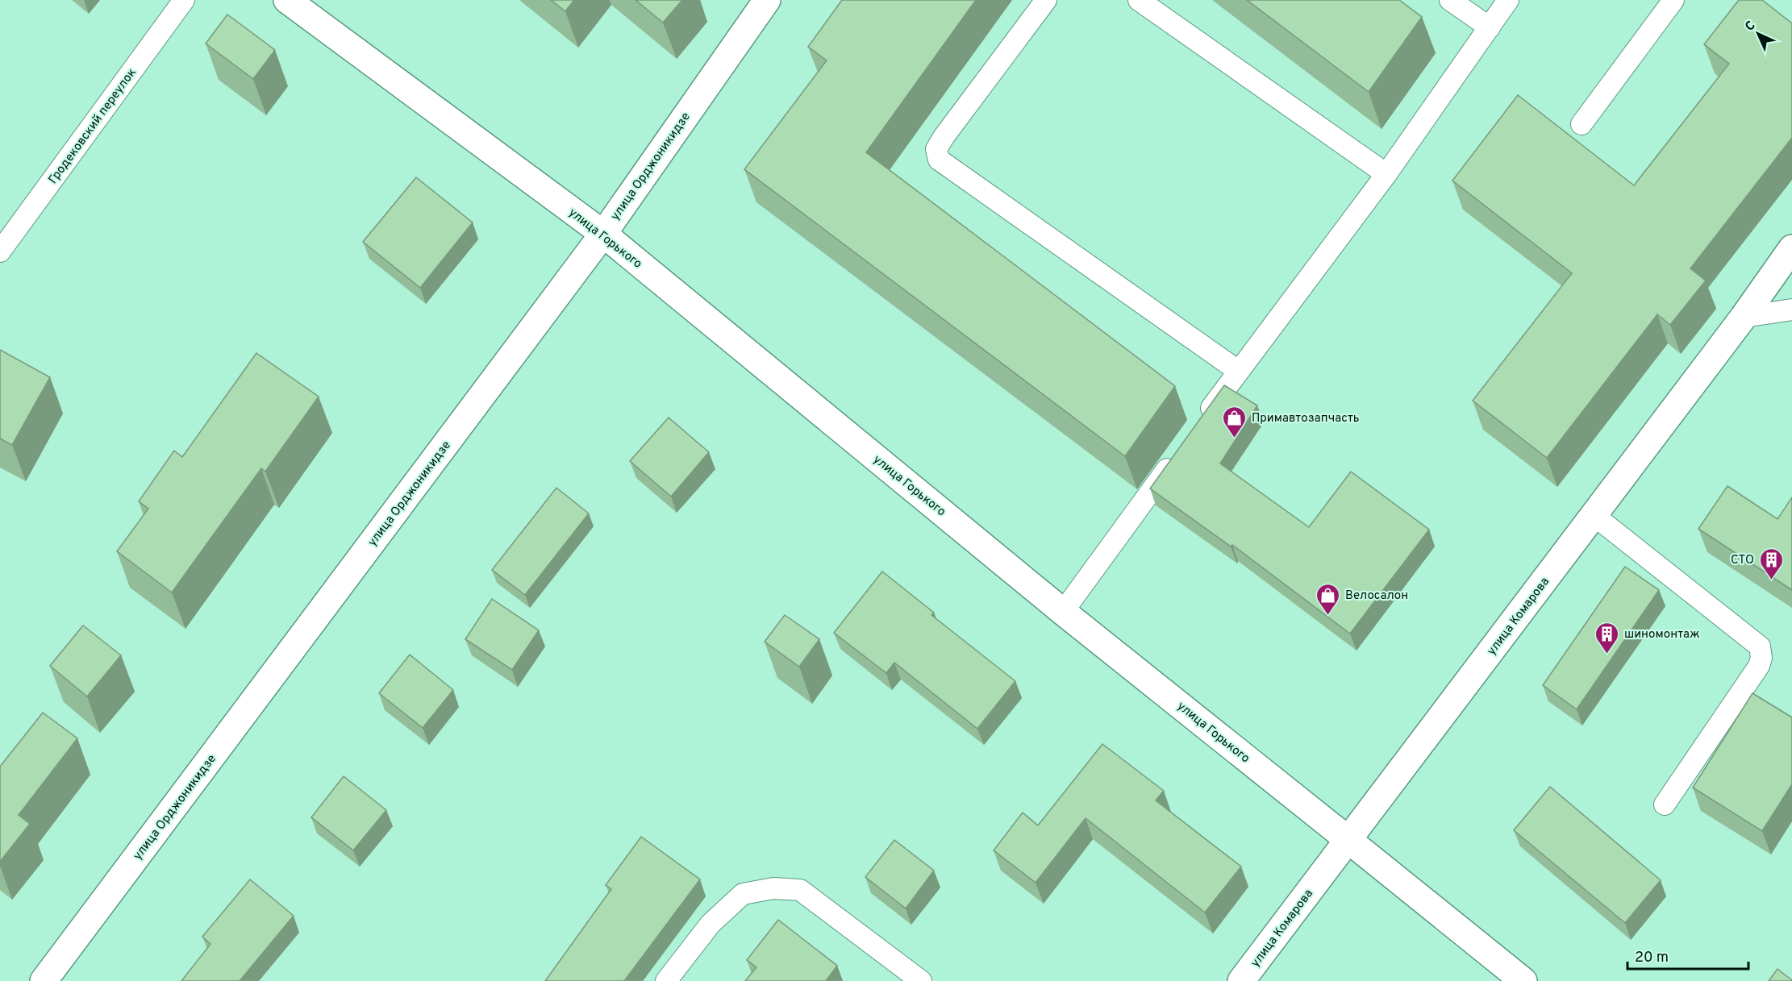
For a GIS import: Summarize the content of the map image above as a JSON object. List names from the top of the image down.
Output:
{
  "streets": {
    "main road": ["улица Орджоникидзе", "улица Горького", "улица Комарова"],
    "lane": ["Гродековский переулок"]
  },
  "crossings": [
    ["улица Орджоникидзе", "улица Горького"],
    ["улица Горького", "улица Комарова"]
  ],
  "places": {
    "shop": ["Примавтозапчасть", "Велосалон"],
    "building": ["СТО", "шиномонтаж"]
  },
  "scale_bar": "20 m",
  "north": "top left"
}
